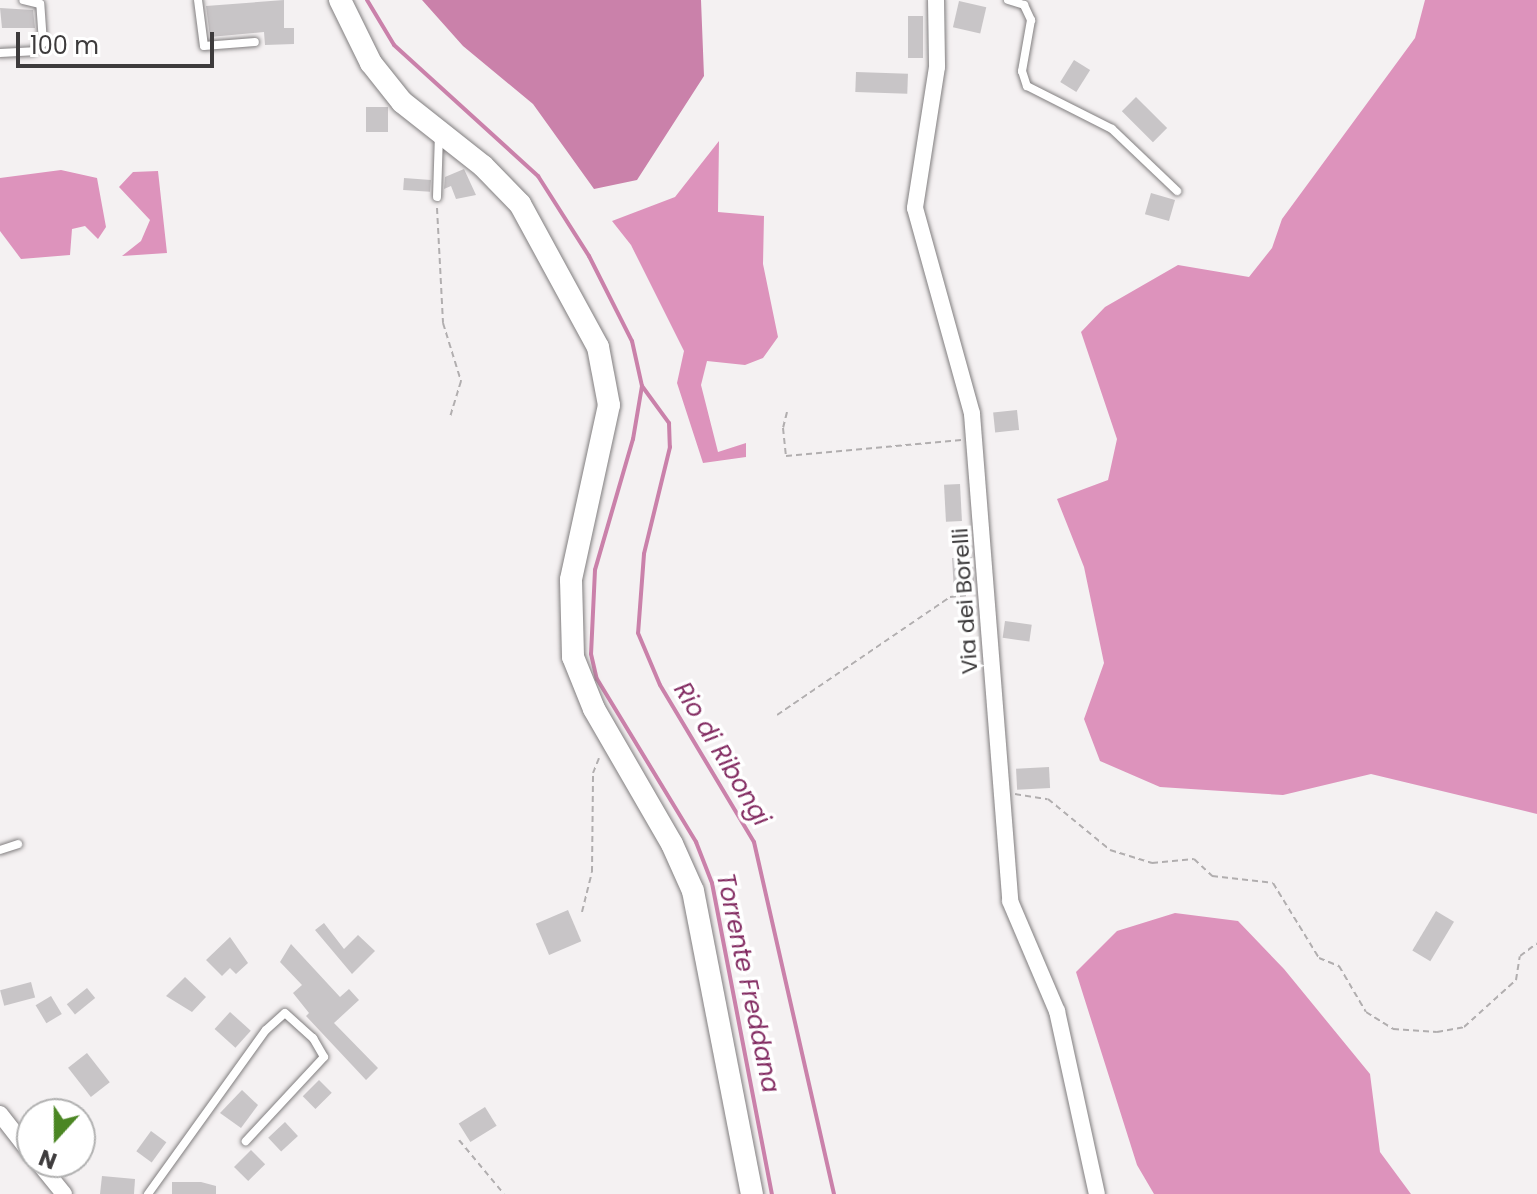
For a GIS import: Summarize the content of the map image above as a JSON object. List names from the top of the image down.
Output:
{
  "streets": {
    "street": ["Via dei Borelli"]
  },
  "water": ["Rio di Ribongi", "Torrente Freddana"],
  "scale_bar": "100 m",
  "north": "bottom"
}
